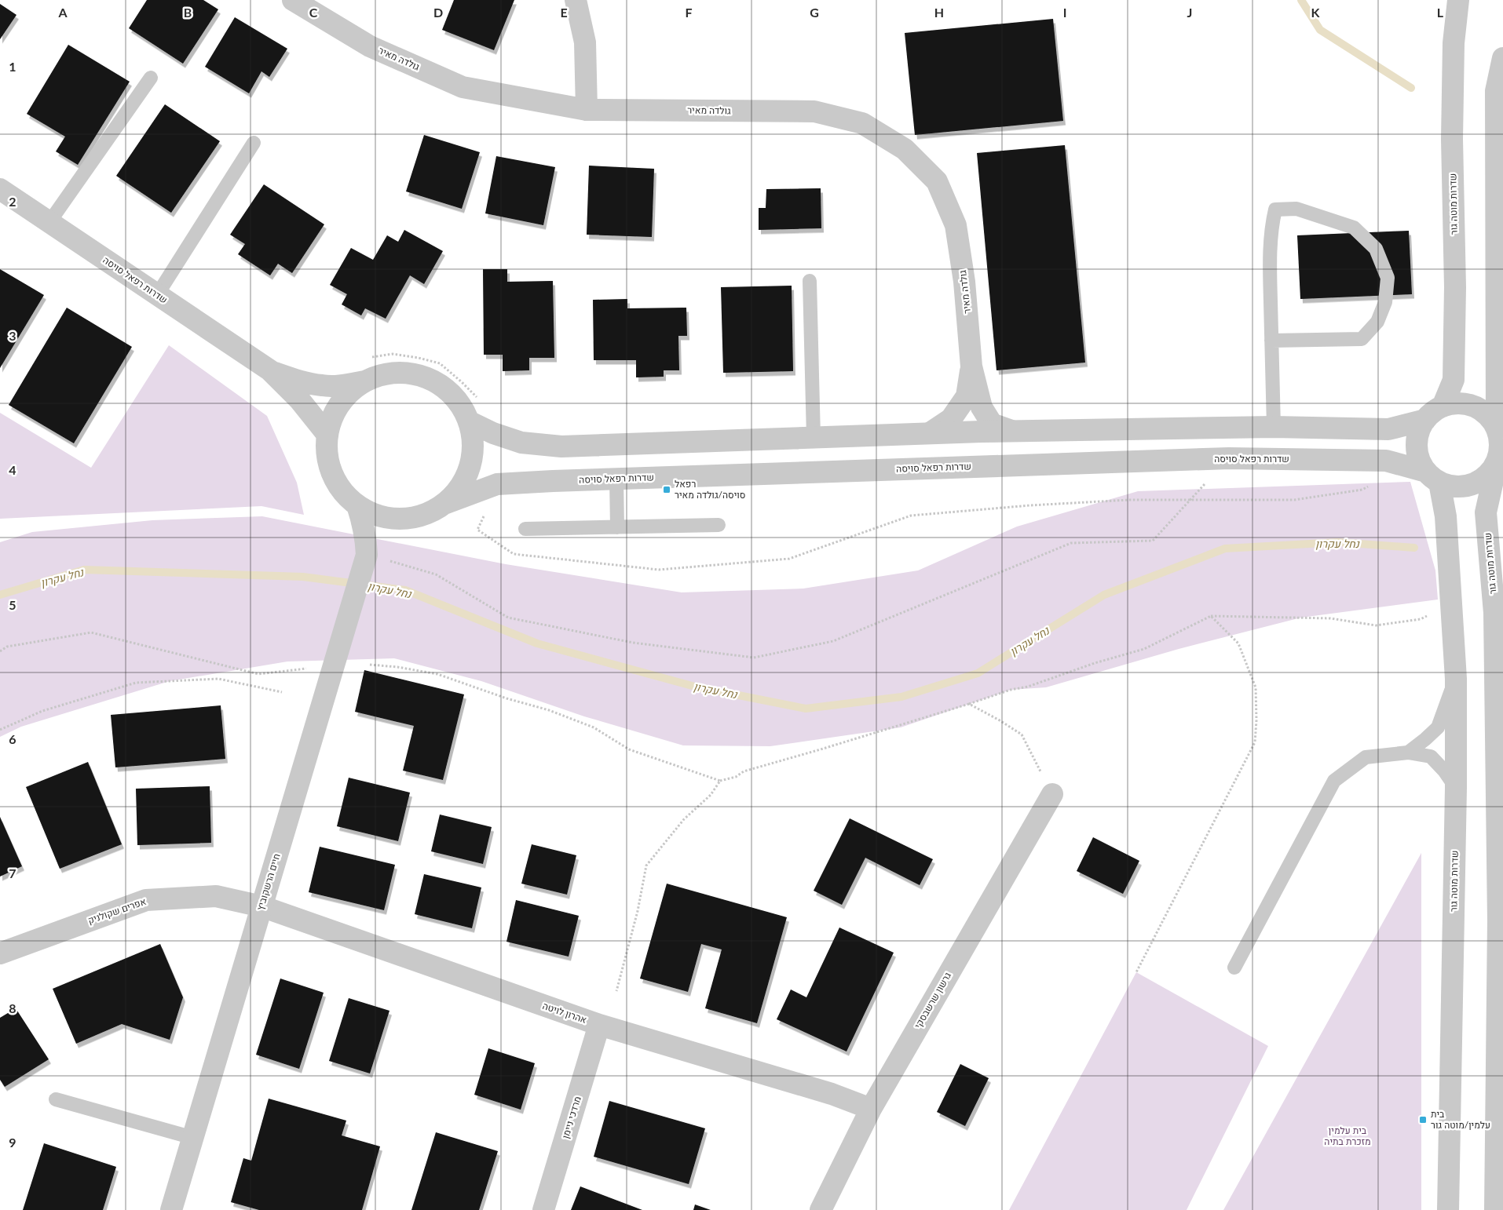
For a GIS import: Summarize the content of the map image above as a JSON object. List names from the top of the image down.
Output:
{
  "streets": {
    "street": [
      "גולדה מאיר",
      "שדרות מוטה גור",
      "שדרות רפאל סויסה",
      "חיים הרשקוביץ",
      "אפרים שקולניק",
      "גרשון שרשבסקי",
      "אהרון לויטה",
      "מרדכי ניימן"
    ]
  },
  "crossings": [
    ["שדרות מוטה גור", "שדרות רפאל סויסה"],
    ["חיים הרשקוביץ", "אפרים שקולניק"],
    ["חיים הרשקוביץ", "אהרון לויטה"],
    ["אפרים שקולניק", "אהרון לויטה"],
    ["גרשון שרשבסקי", "אהרון לויטה"],
    ["אהרון לויטה", "מרדכי ניימן"]
  ],
  "water": ["נחל עקרון"],
  "parks": ["בית עלמין מזכרת בתיה"],
  "places": {
    "transit": ["רפאל סויסה/גולדה מאיר", "בית עלמין/מוטה גור"]
  },
  "grid": {
    "columns": [
      "A",
      "B",
      "C",
      "D",
      "E",
      "F",
      "G",
      "H",
      "I",
      "J",
      "K",
      "L"
    ],
    "rows": [
      "1",
      "2",
      "3",
      "4",
      "5",
      "6",
      "7",
      "8",
      "9"
    ]
  }
}
